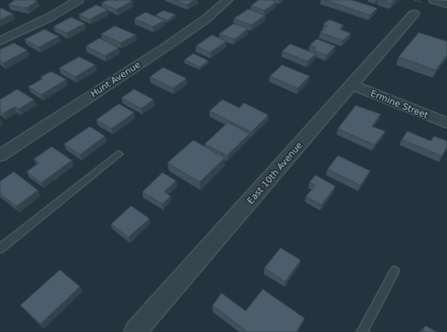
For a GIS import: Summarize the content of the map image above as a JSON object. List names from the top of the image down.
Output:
{
  "streets": {
    "street": ["Hunt Avenue", "Ermine Street", "East 10th Avenue"]
  },
  "crossings": [
    ["Ermine Street", "East 10th Avenue"]
  ]
}
